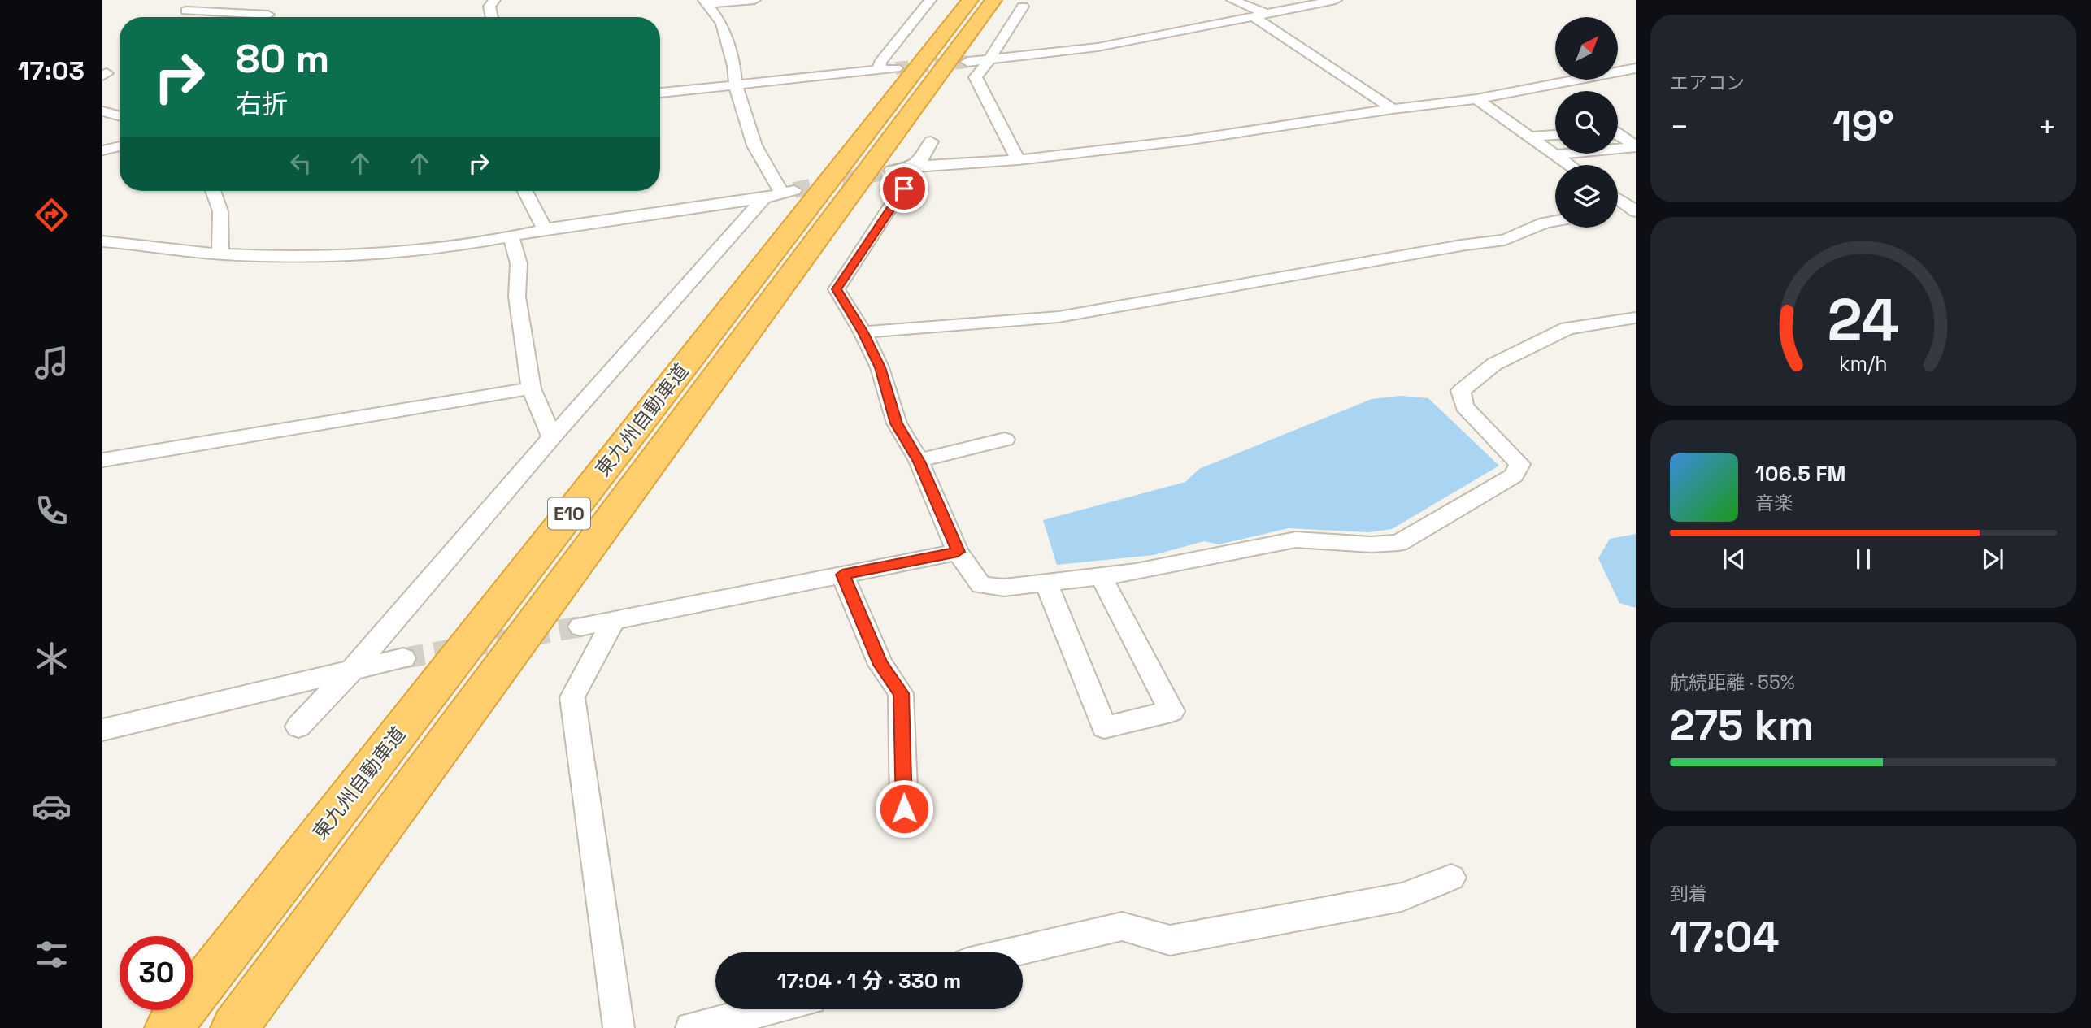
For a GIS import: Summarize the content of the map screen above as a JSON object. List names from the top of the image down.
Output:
{
  "streets": {
    "highway": ["東九州自動車道", "E10"]
  },
  "north": "top right",
  "page": {
    "tabs": "17:03",
    "tile": [
      "エアコン",
      ["航続距離 · 55%", "275 km"],
      ["到着", "17:04"]
    ],
    "turn": ["80 m", "右折"],
    "heat": ["−", "19°", "+"],
    "song": ["106.5 FM", "音楽"],
    "limit": "30",
    "trip": "17:04 · 1 分 · 330 m",
    "gauge": ["24", "km/h"]
  }
}
